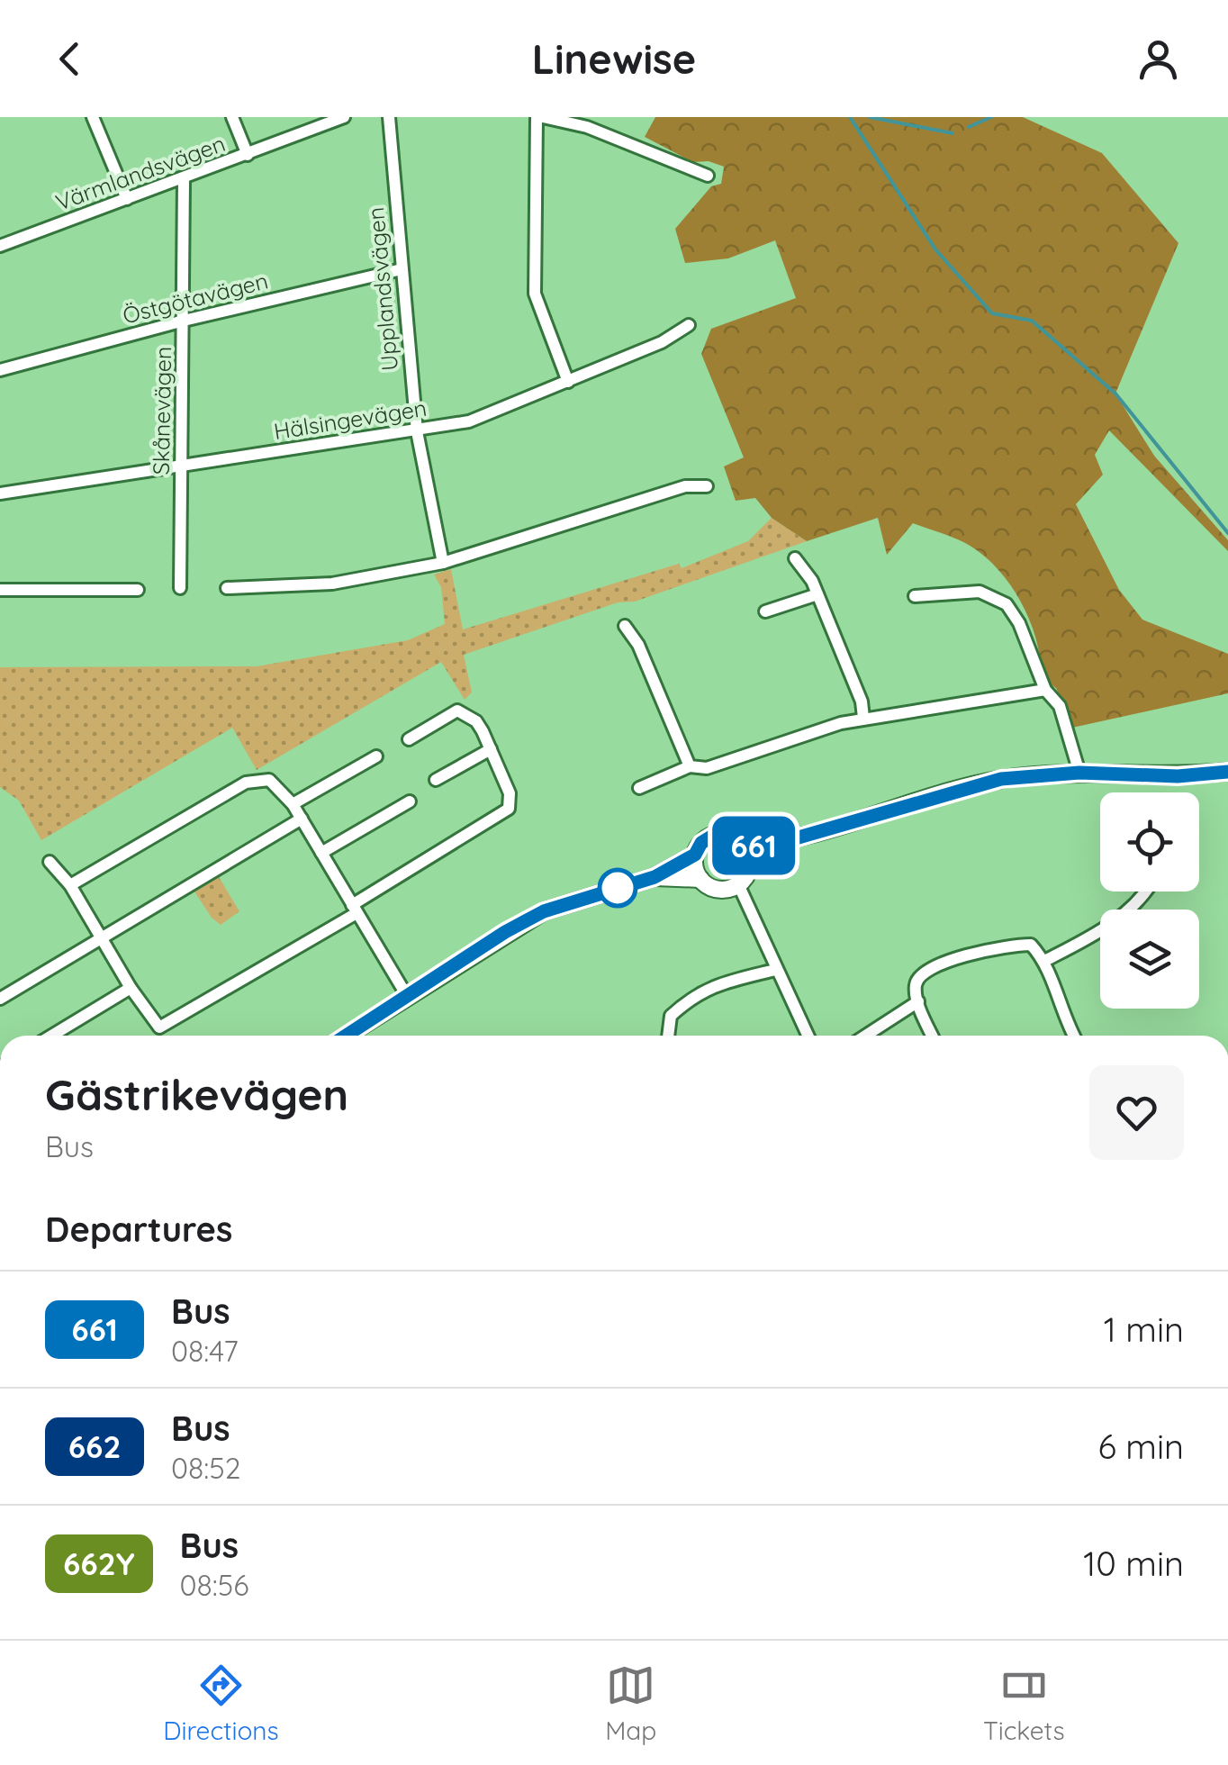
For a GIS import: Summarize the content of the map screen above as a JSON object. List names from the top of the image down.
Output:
{
  "streets": {
    "street": [
      "Värmlandsvägen",
      "Upplandsvägen",
      "Östgötavägen",
      "Skånevägen",
      "Hälsingevägen"
    ]
  },
  "crossings": [
    ["Värmlandsvägen", "Skånevägen"],
    ["Upplandsvägen", "Östgötavägen"],
    ["Upplandsvägen", "Hälsingevägen"],
    ["Östgötavägen", "Skånevägen"],
    ["Skånevägen", "Hälsingevägen"]
  ],
  "lines": ["bus line 661"],
  "page": {
    "header": "Linewise",
    "on_map": "661",
    "heading": [
      ["Gästrikevägen", "Bus"],
      "Departures"
    ],
    "list": [
      {
        "mark": "661",
        "name": "Bus",
        "note": "08:47",
        "value": "1 min"
      },
      {
        "mark": "662",
        "name": "Bus",
        "note": "08:52",
        "value": "6 min"
      },
      {
        "mark": "662Y",
        "name": "Bus",
        "note": "08:56",
        "value": "10 min"
      }
    ],
    "tabs": ["Directions", "Map", "Tickets"]
  }
}
